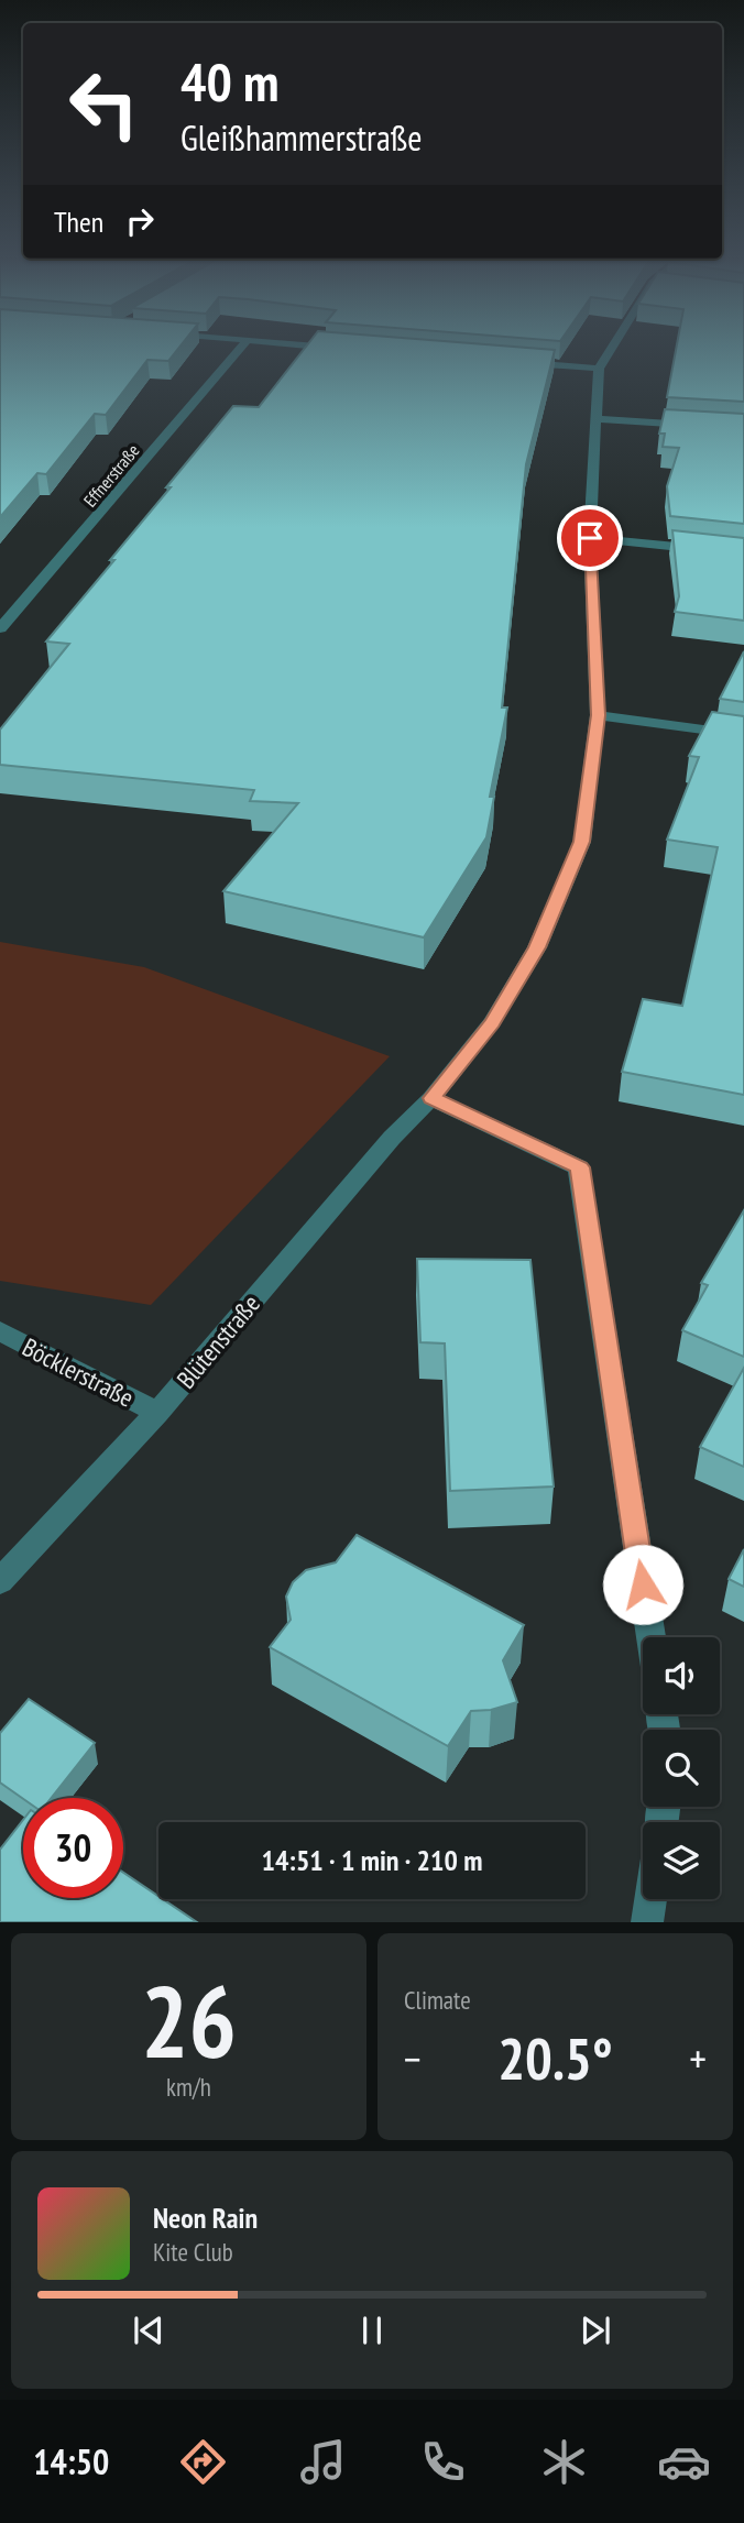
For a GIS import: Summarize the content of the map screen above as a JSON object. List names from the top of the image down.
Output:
{
  "streets": {
    "street": ["Effnerstraße", "Blütenstraße", "Böcklerstraße"]
  },
  "crossings": [
    ["Blütenstraße", "Böcklerstraße"]
  ],
  "page": {
    "turn": ["40 m", "Gleißhammerstraße"],
    "then": "Then",
    "limit": "30",
    "trip": "14:51 · 1 min · 210 m",
    "tile": [
      ["26", "km/h"],
      "Climate"
    ],
    "heat": ["−", "20.5°", "+"],
    "song": ["Neon Rain", "Kite Club"],
    "tabs": "14:50"
  }
}
